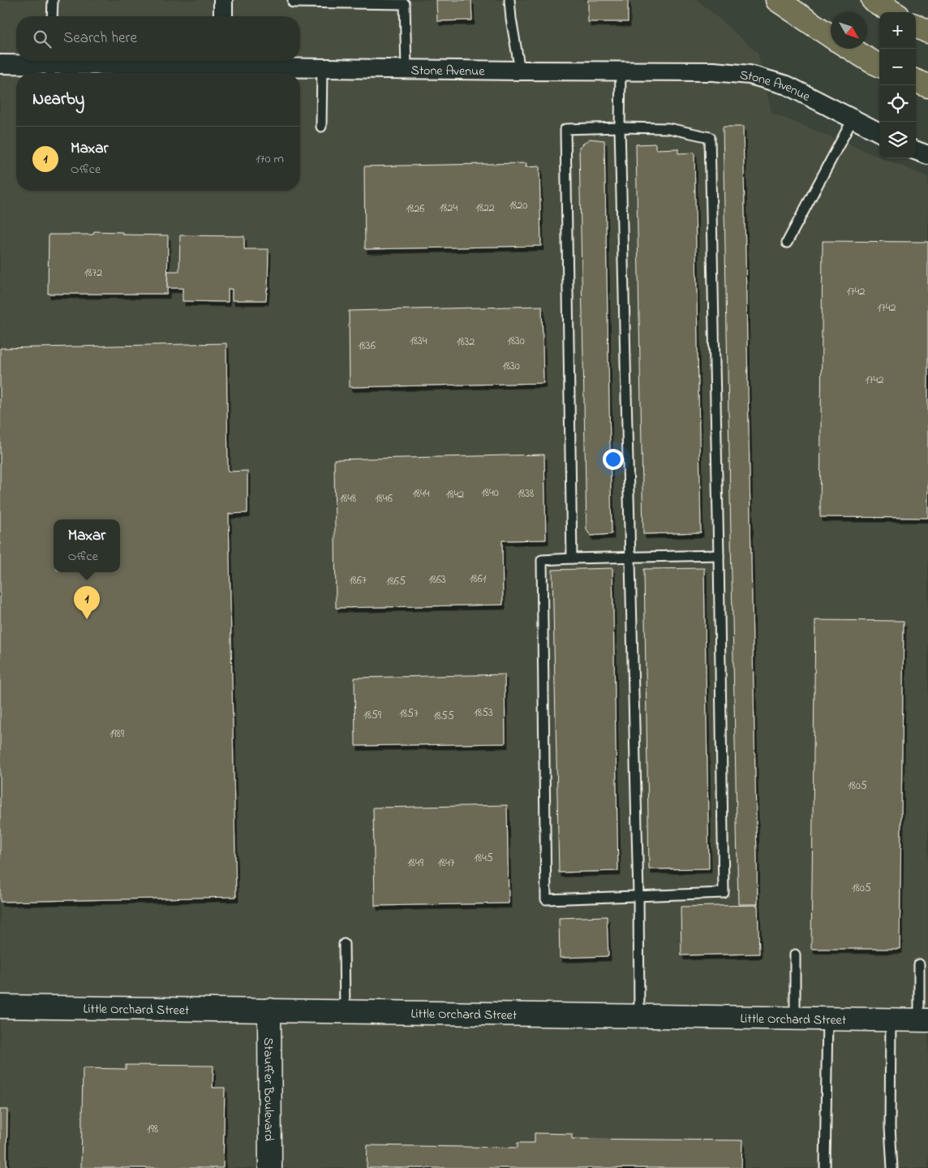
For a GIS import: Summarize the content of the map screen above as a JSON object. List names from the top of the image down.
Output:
{
  "streets": {
    "street": ["Stone Avenue", "Little Orchard Street", "Stauffer Boulevard"]
  },
  "crossings": [
    ["Little Orchard Street", "Stauffer Boulevard"]
  ],
  "house_numbers": [
    "1820",
    "1824",
    "1822",
    "1826",
    "1872",
    "1742",
    "1742",
    "1834",
    "1830",
    "1832",
    "1836",
    "1830",
    "1742",
    "1840",
    "1844",
    "1838",
    "1842",
    "1848",
    "1846",
    "1861",
    "1863",
    "1867",
    "1865",
    "1853",
    "1857",
    "1859",
    "1855",
    "1989",
    "1805",
    "1845",
    "1849",
    "1847",
    "1805",
    "198"
  ],
  "north": "bottom right",
  "page": {
    "map_buttons": ["+", "−"],
    "search": "Search here",
    "heading": "Nearby",
    "list": [
      {
        "mark": "1",
        "name": "Maxar",
        "note": "Office",
        "value": "170 m"
      }
    ],
    "popup": ["Maxar", "Office"],
    "pins": "1"
  }
}
